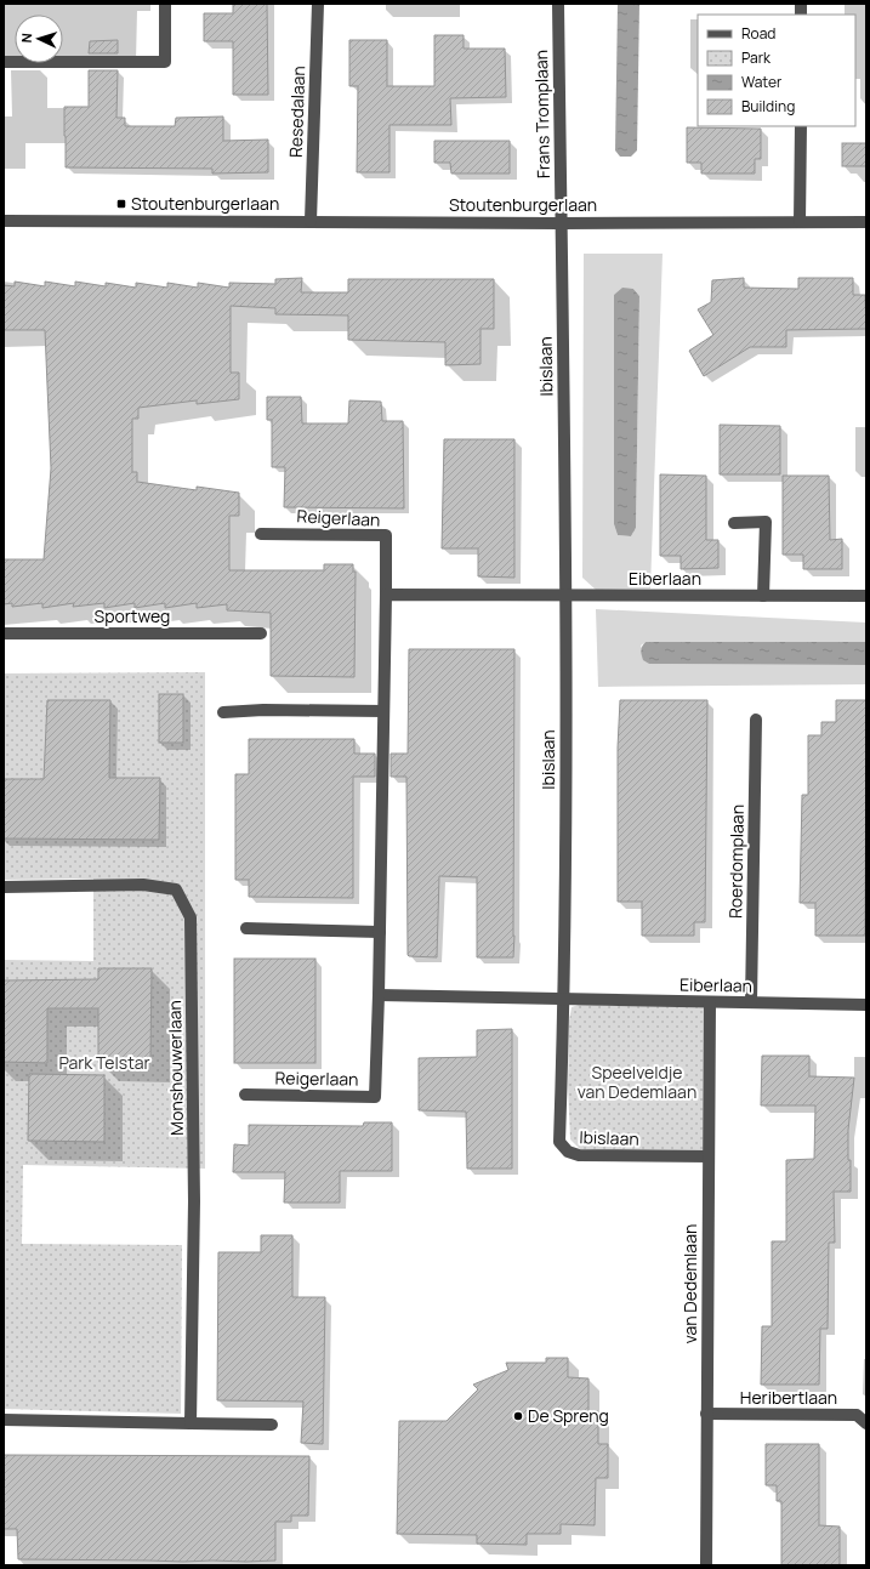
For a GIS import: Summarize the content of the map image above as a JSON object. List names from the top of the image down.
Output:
{
  "streets": {
    "street": [
      "Resedalaan",
      "Frans Tromplaan",
      "Stoutenburgerlaan",
      "Ibislaan",
      "Reigerlaan",
      "Eiberlaan",
      "Sportweg",
      "Roerdomplaan",
      "Monshouwerlaan",
      "van Dedemlaan",
      "Heribertlaan"
    ]
  },
  "crossings": [
    ["Resedalaan", "Stoutenburgerlaan"],
    ["Frans Tromplaan", "Stoutenburgerlaan"],
    ["Frans Tromplaan", "Ibislaan"],
    ["Stoutenburgerlaan", "Ibislaan"],
    ["Ibislaan", "Eiberlaan"],
    ["Ibislaan", "van Dedemlaan"],
    ["Eiberlaan", "Roerdomplaan"],
    ["Eiberlaan", "van Dedemlaan"],
    ["van Dedemlaan", "Heribertlaan"]
  ],
  "parks": ["Park Telstar", "Speelveldje van Dedemlaan"],
  "places": {
    "transit": ["Stoutenburgerlaan"],
    "other": ["De Spreng"]
  },
  "legend": [
    "Road",
    "Park",
    "Water",
    "Building"
  ],
  "north": "left"
}
